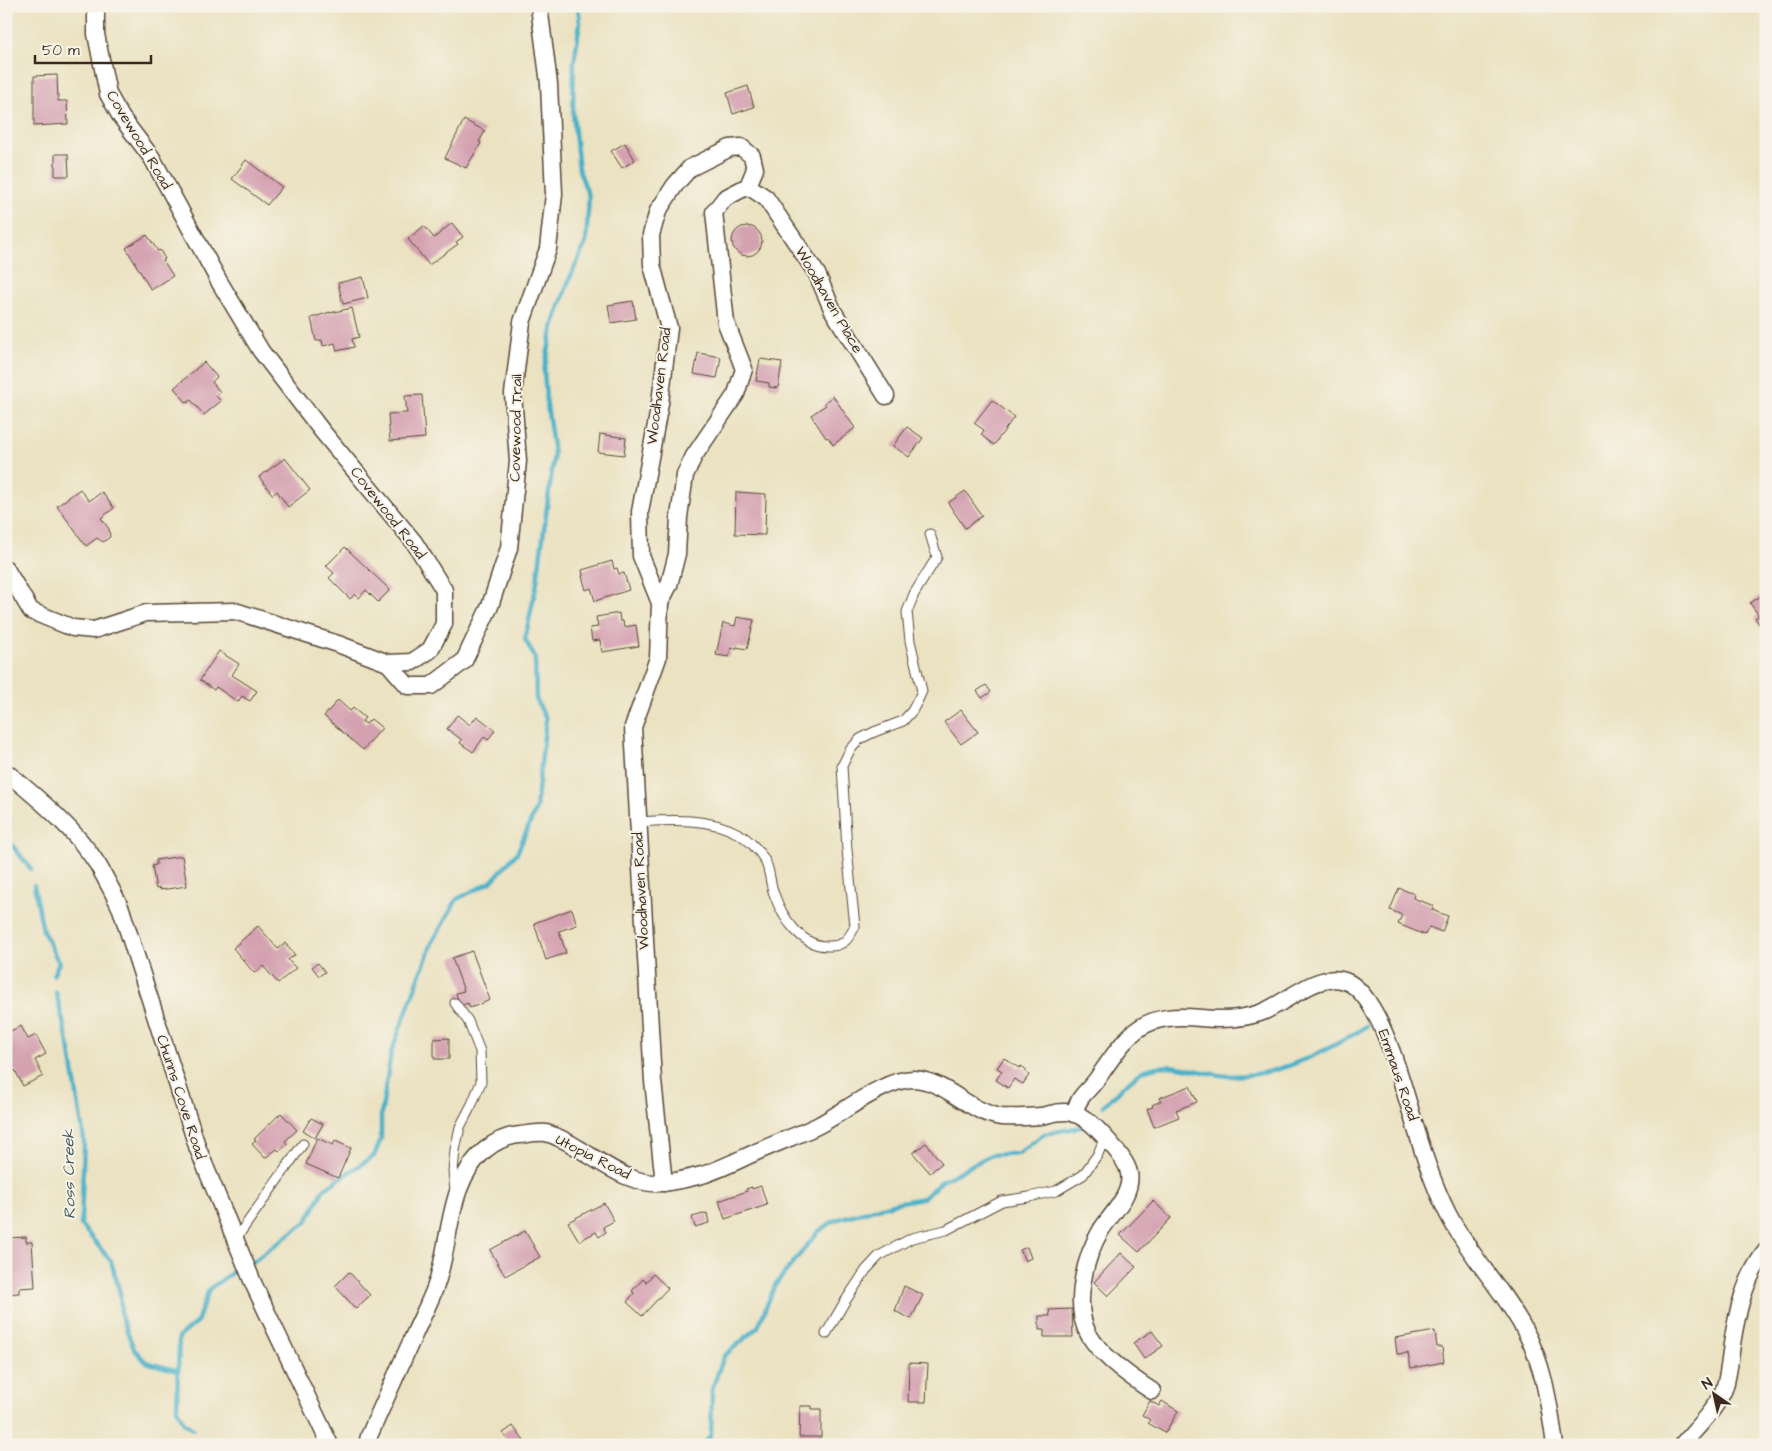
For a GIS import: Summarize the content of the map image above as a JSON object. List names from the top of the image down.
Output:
{
  "streets": {
    "street": [
      "Covewood Road",
      "Woodhaven Place",
      "Woodhaven Road",
      "Covewood Trail",
      "Emmaus Road",
      "Chunns Cove Road",
      "Utopia Road"
    ]
  },
  "crossings": [
    ["Covewood Road", "Covewood Trail"],
    ["Woodhaven Place", "Woodhaven Road"],
    ["Woodhaven Road", "Utopia Road"],
    ["Emmaus Road", "Utopia Road"]
  ],
  "water": ["Ross Creek"],
  "scale_bar": "50 m",
  "north": "top left"
}
